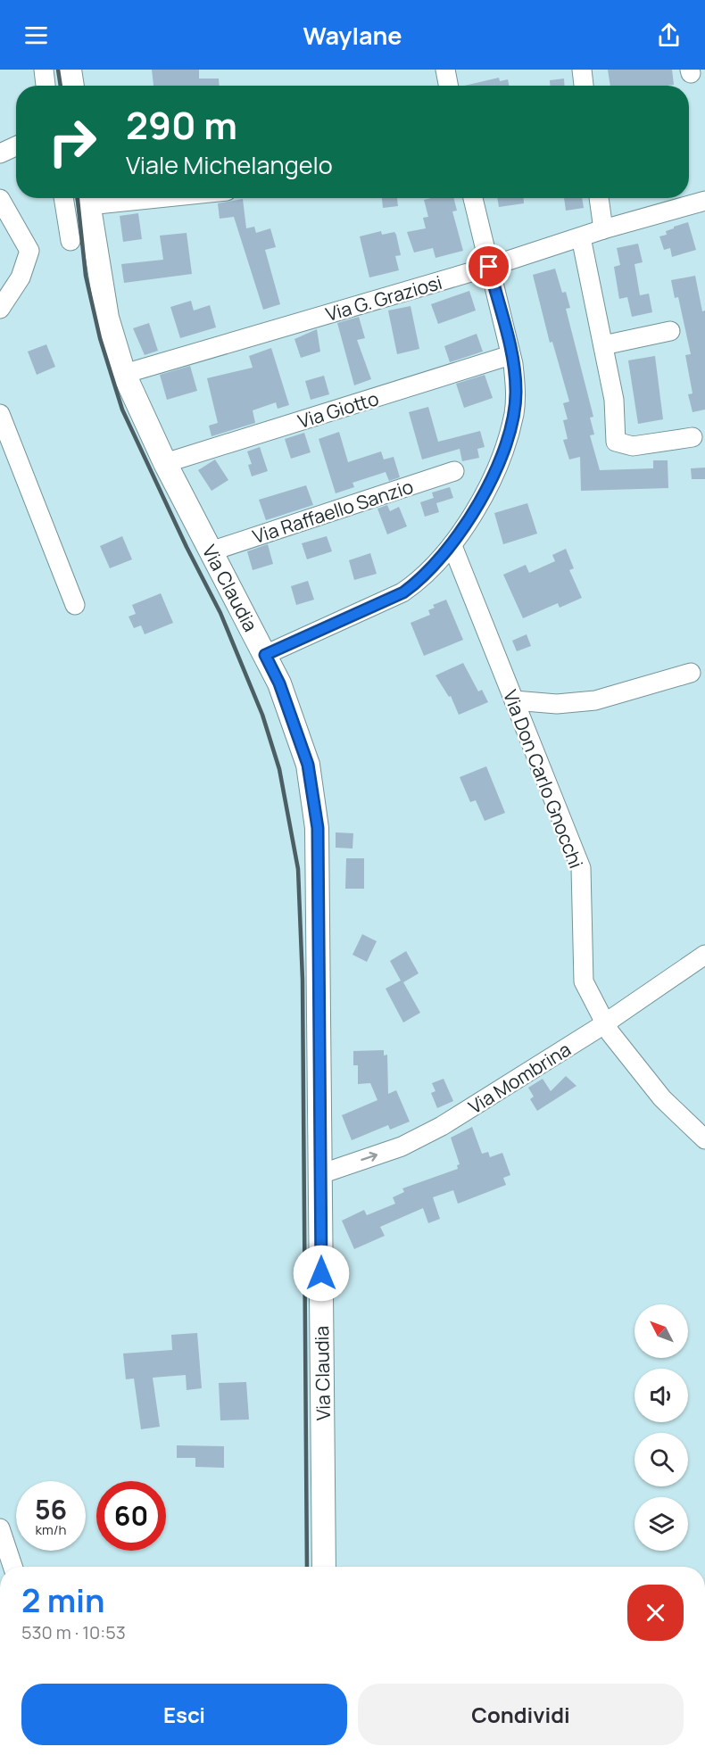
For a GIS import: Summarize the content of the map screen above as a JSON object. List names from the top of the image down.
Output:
{
  "streets": {
    "main road": ["Via Claudia"],
    "street": [
      "Via G. Graziosi",
      "Via Giotto",
      "Via Raffaello Sanzio",
      "Via Don Carlo Gnocchi",
      "Via Mombrina"
    ]
  },
  "crossings": [
    ["Via G. Graziosi", "Via Claudia"],
    ["Via Giotto", "Via Claudia"],
    ["Via Raffaello Sanzio", "Via Claudia"],
    ["Via Claudia", "Via Mombrina"],
    ["Via Don Carlo Gnocchi", "Via Mombrina"]
  ],
  "one_way": ["Via Mombrina"],
  "north": "top left",
  "page": {
    "header": "Waylane",
    "turn": ["290 m", "Viale Michelangelo"],
    "speed": "56 km/h",
    "limit": "60",
    "heading": ["2 min", "530 m · 10:53"],
    "buttons": ["Esci", "Condividi"]
  }
}
